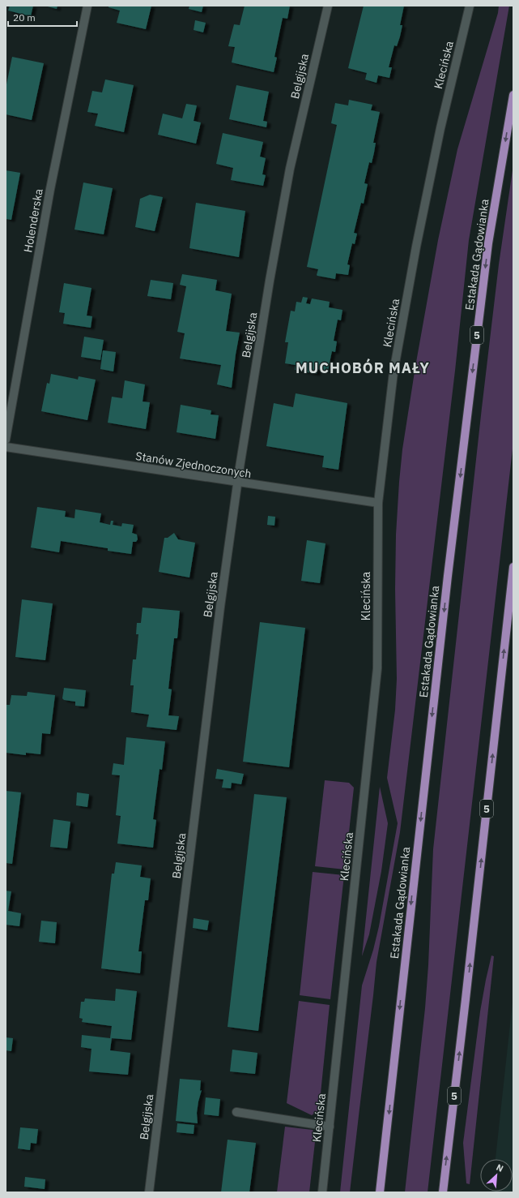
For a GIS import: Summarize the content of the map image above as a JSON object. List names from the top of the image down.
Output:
{
  "streets": {
    "main road": ["Estakada Gądowianka", "5"],
    "street": [
      "Klecińska",
      "Belgijska",
      "Holenderska",
      "Stanów Zjednoczonych"
    ]
  },
  "crossings": [
    ["Klecińska", "Stanów Zjednoczonych"],
    ["Belgijska", "Stanów Zjednoczonych"]
  ],
  "districts": ["MUCHOBÓR MAŁY"],
  "scale_bar": "20 m",
  "north": "top right"
}
